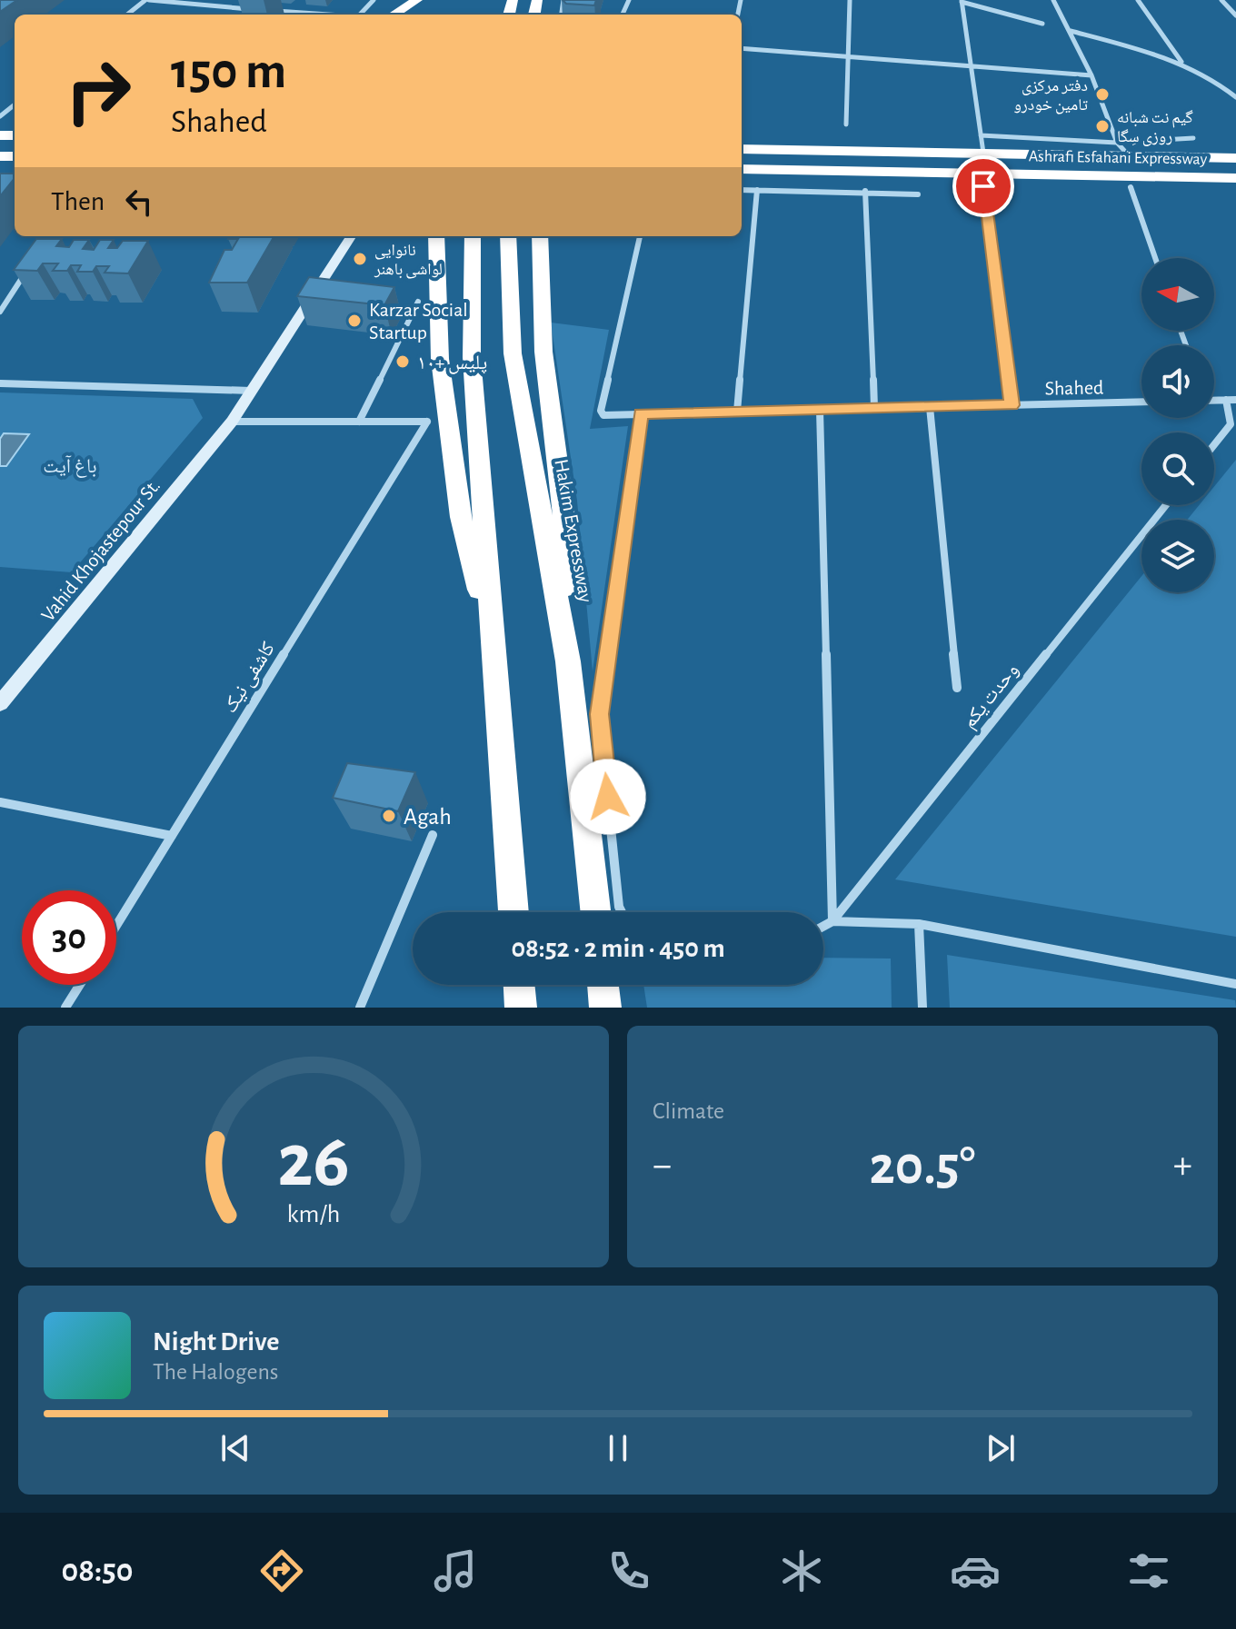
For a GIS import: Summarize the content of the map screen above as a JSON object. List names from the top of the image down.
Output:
{
  "streets": {
    "highway": ["Ashrafi Esfahani Expressway", "Hakim Expressway"],
    "main road": ["Vahid Khojastepour St."],
    "street": ["Shahed", "کاشفی نیک", "وحدت یکم"]
  },
  "parks": ["باغ آیت"],
  "places": [
    "دفتر مرکزی تامین خودرو",
    "گیم نت شبانه روزی سِگا",
    "نانوایی لواشی باهنر",
    "Karzar Social Startup",
    "پلیس +۱۰",
    "Agah"
  ],
  "north": "left",
  "page": {
    "turn": ["150 m", "Shahed"],
    "then": "Then",
    "limit": "30",
    "trip": "08:52 · 2 min · 450 m",
    "tile": "Climate",
    "heat": ["−", "20.5°", "+"],
    "song": ["Night Drive", "The Halogens"],
    "tabs": "08:50",
    "gauge": ["26", "km/h"]
  }
}
